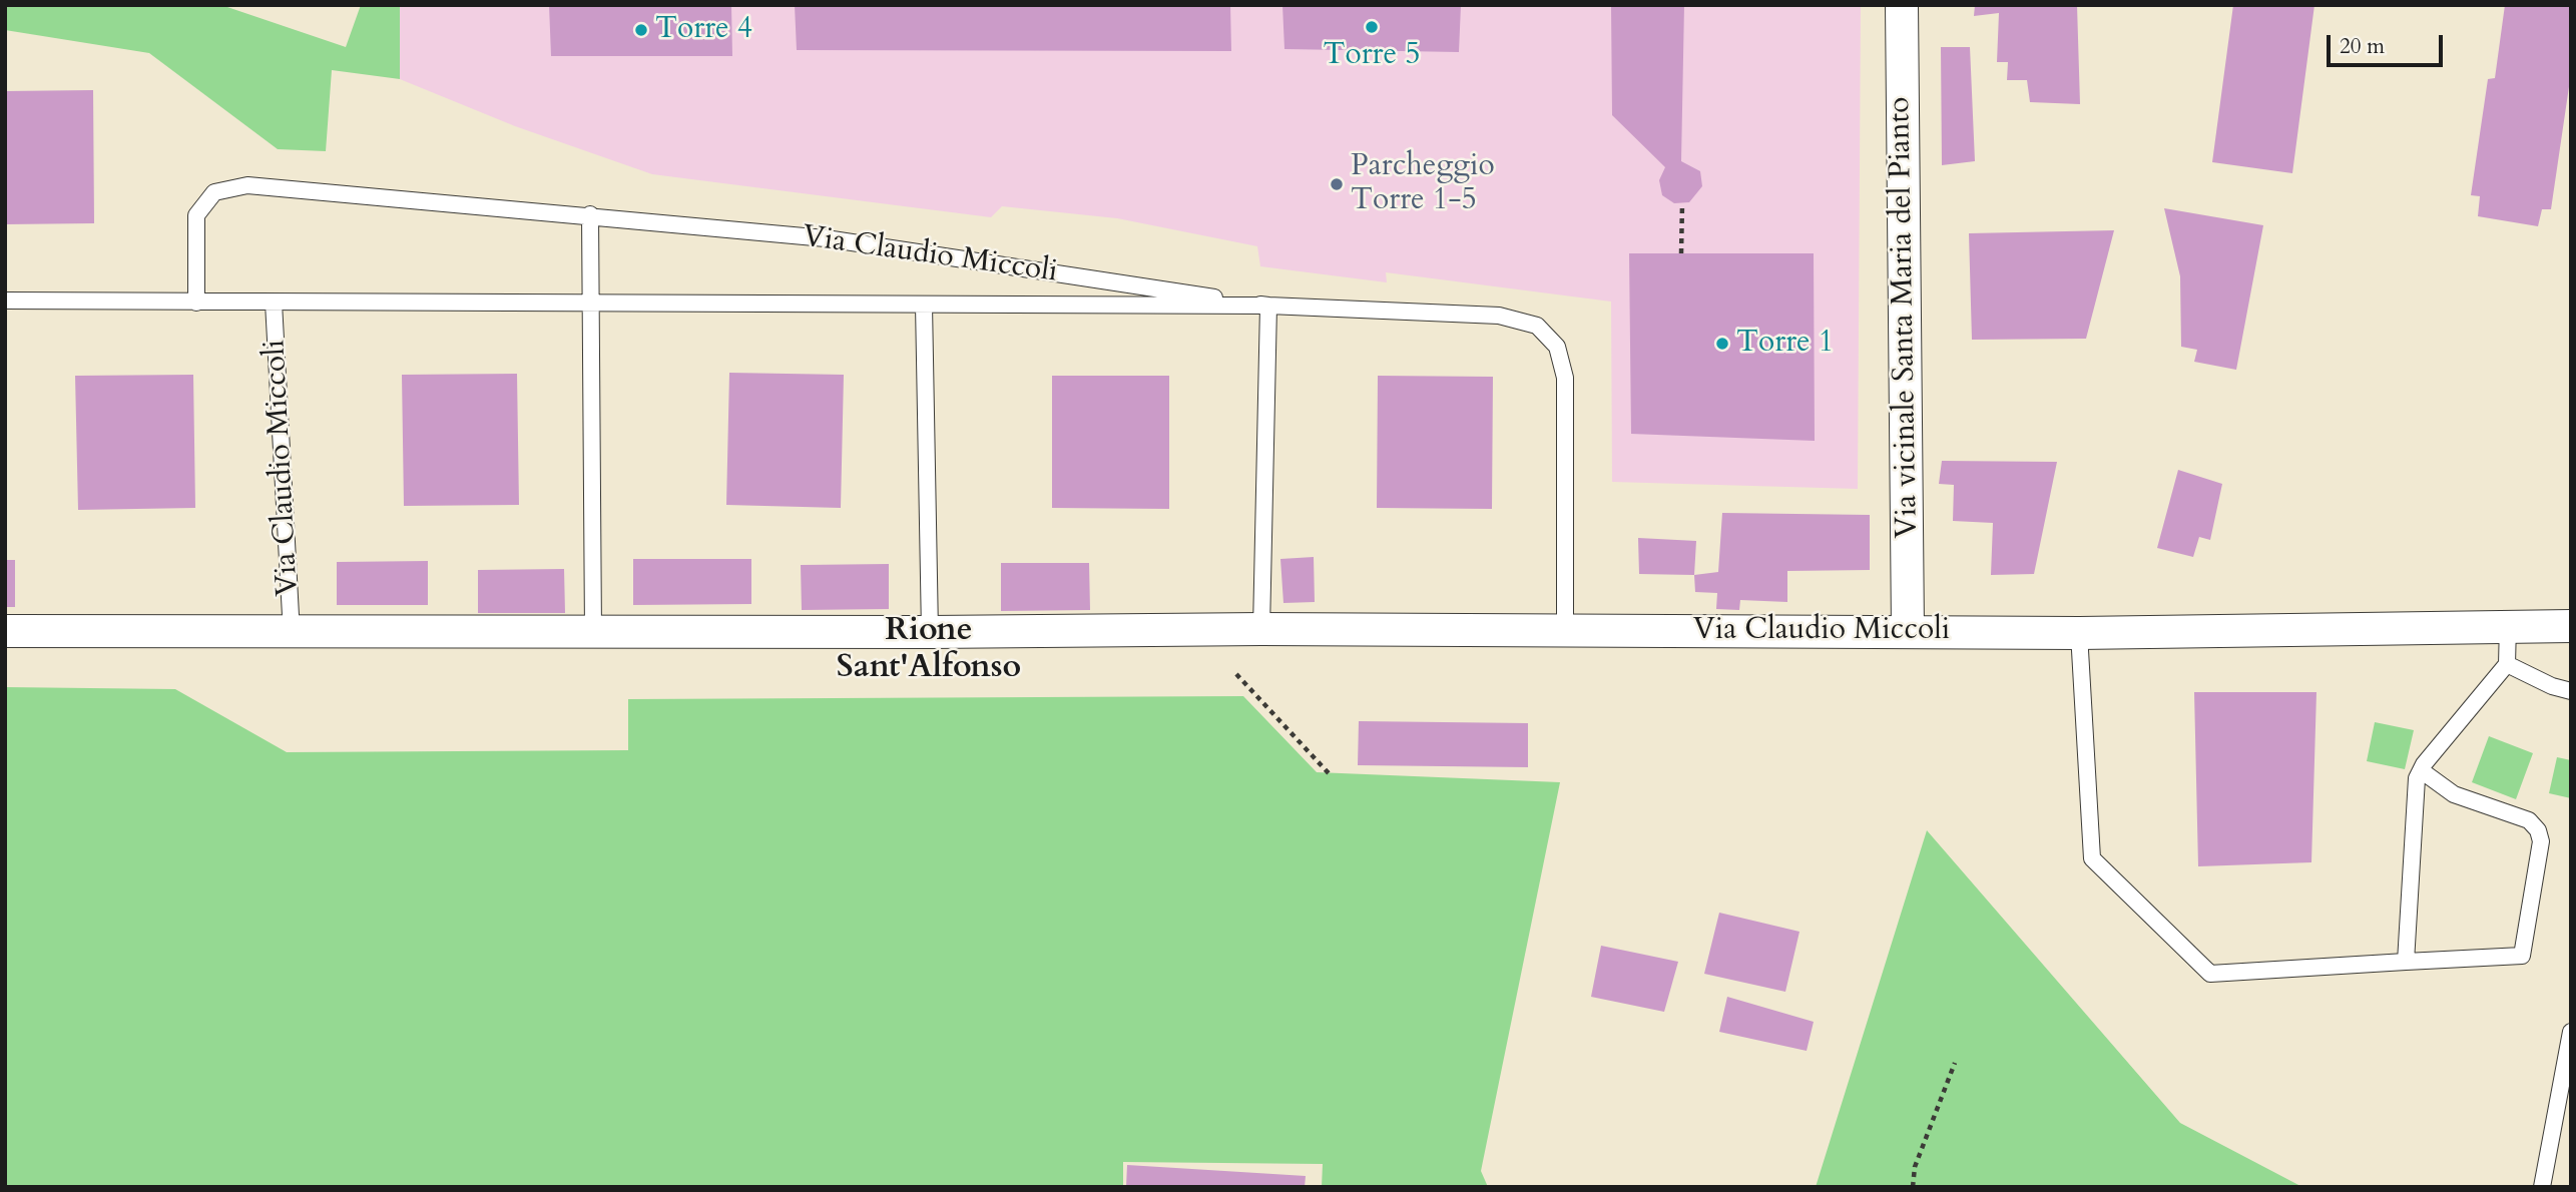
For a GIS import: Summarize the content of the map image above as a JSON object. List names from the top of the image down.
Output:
{
  "streets": {
    "street": ["Via Claudio Miccoli", "Via vicinale Santa Maria del Pianto"]
  },
  "crossings": [
    ["Via Claudio Miccoli", "Via vicinale Santa Maria del Pianto"]
  ],
  "districts": ["Rione Sant'Alfonso"],
  "places": [
    "Torre 5",
    "Torre 4",
    "Parcheggio Torre 1-5",
    "Torre 1"
  ],
  "scale_bar": "20 m"
}
